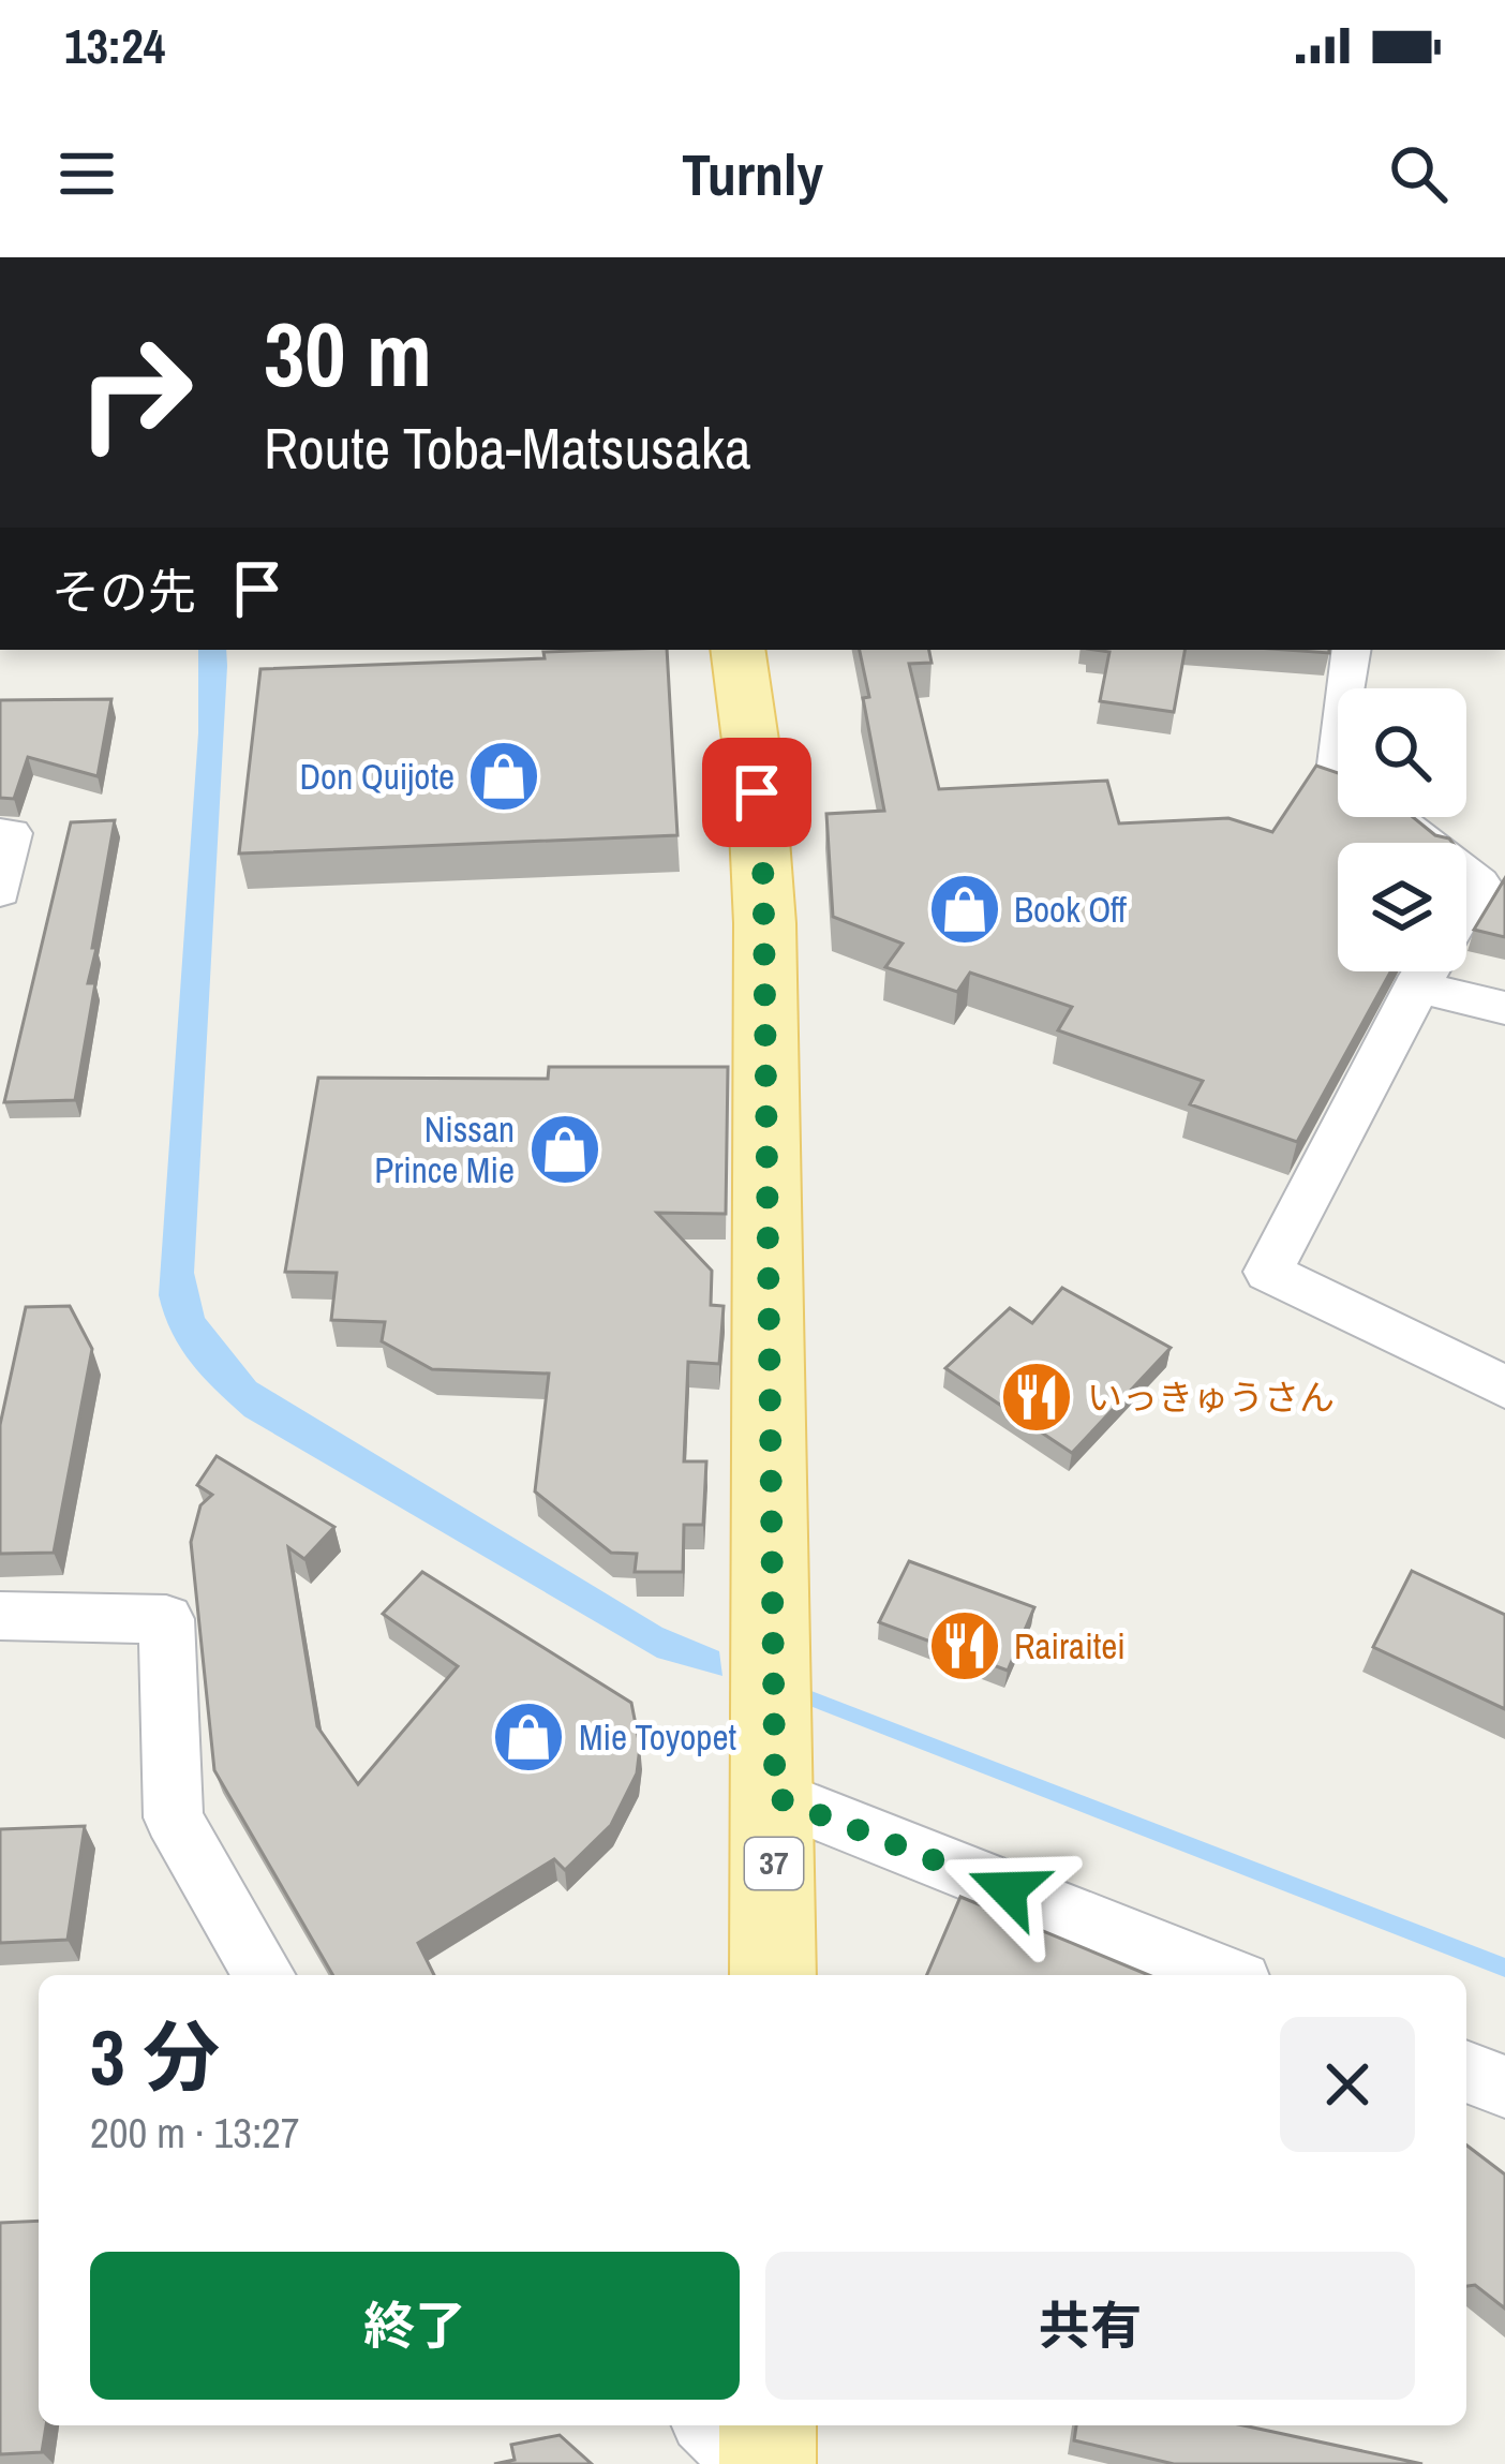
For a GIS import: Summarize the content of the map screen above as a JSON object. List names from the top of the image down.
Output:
{
  "streets": {
    "main road": ["37"]
  },
  "places": {
    "shop": [
      "Don Quijote",
      "Book Off",
      "Nissan Prince Mie",
      "Mie Toyopet"
    ],
    "restaurant": ["いっきゅうさん", "Rairaitei"]
  },
  "page": {
    "status": "13:24",
    "header": "Turnly",
    "turn": ["30 m", "Route Toba-Matsusaka"],
    "then": "その先",
    "heading": ["3 分", "200 m · 13:27"],
    "buttons": ["終了", "共有"]
  }
}
